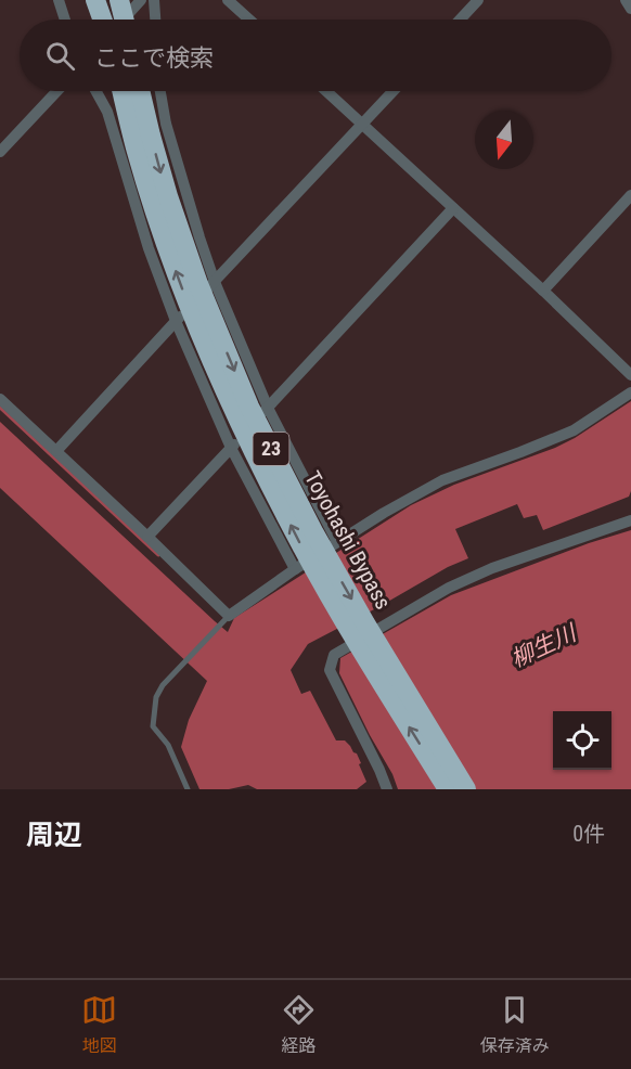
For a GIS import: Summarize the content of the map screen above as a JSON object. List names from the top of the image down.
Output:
{
  "streets": {
    "highway": ["23", "Toyohashi Bypass"]
  },
  "water": ["柳生川"],
  "north": "bottom",
  "page": {
    "search": "ここで検索",
    "heading": ["周辺", "0件"],
    "nav": ["地図", "経路", "保存済み"]
  }
}
